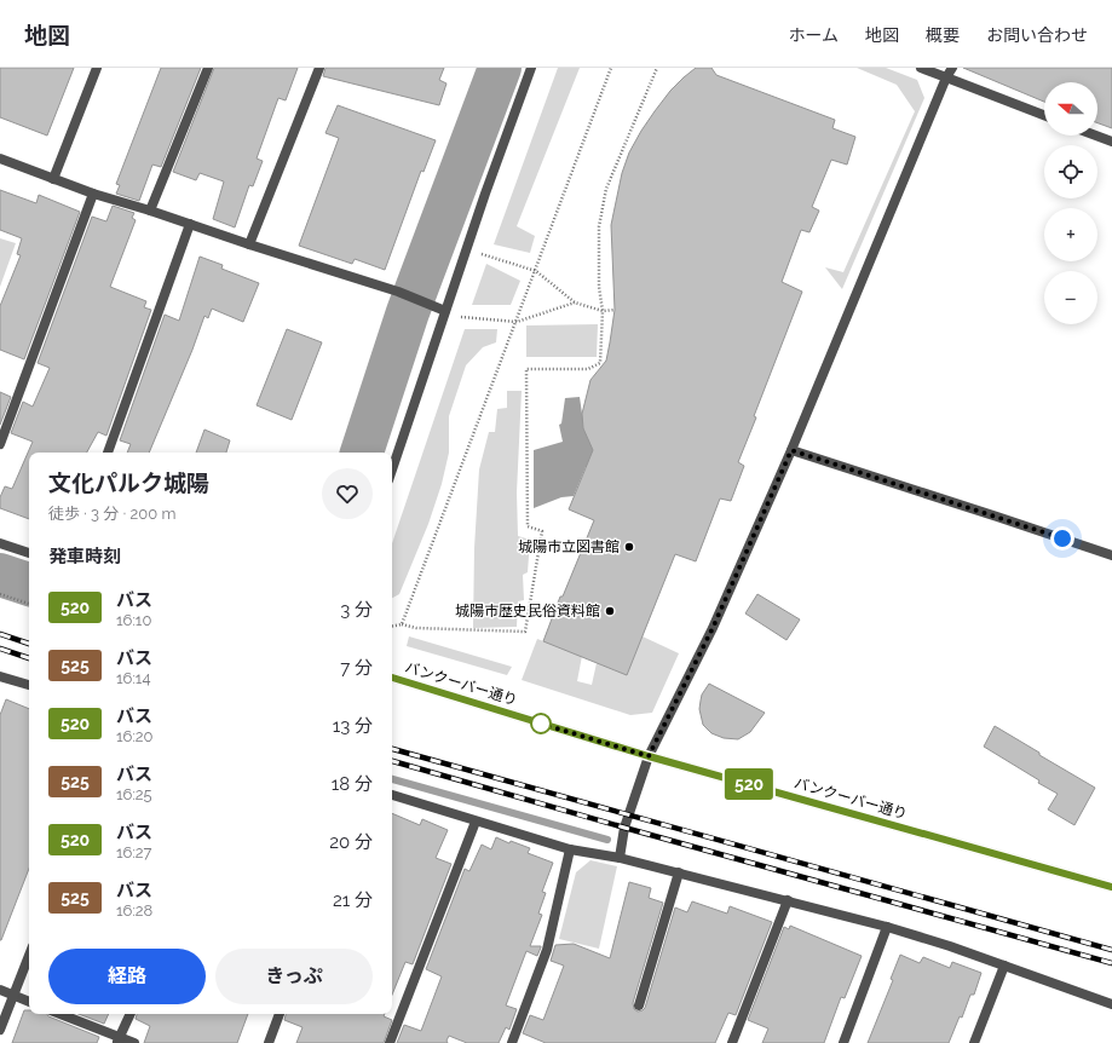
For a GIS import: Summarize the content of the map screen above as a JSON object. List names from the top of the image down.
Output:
{
  "streets": {
    "street": ["バンクーバー通り"]
  },
  "places": ["城陽市立図書館", "城陽市歴史民俗資料館"],
  "lines": ["bus line 520"],
  "north": "left",
  "page": {
    "header": "地図",
    "nav": [
      "ホーム",
      "地図",
      "概要",
      "お問い合わせ"
    ],
    "on_map": "520",
    "map_buttons": ["+", "−"],
    "heading": [
      ["文化パルク城陽", "徒歩 · 3 分 · 200 m"],
      "発車時刻"
    ],
    "list": [
      {
        "mark": "520",
        "name": "バス",
        "note": "16:10",
        "value": "3 分"
      },
      {
        "mark": "525",
        "name": "バス",
        "note": "16:14",
        "value": "7 分"
      },
      {
        "mark": "520",
        "name": "バス",
        "note": "16:20",
        "value": "13 分"
      },
      {
        "mark": "525",
        "name": "バス",
        "note": "16:25",
        "value": "18 分"
      },
      {
        "mark": "520",
        "name": "バス",
        "note": "16:27",
        "value": "20 分"
      },
      {
        "mark": "525",
        "name": "バス",
        "note": "16:28",
        "value": "21 分"
      }
    ],
    "buttons": ["経路", "きっぷ"]
  }
}
